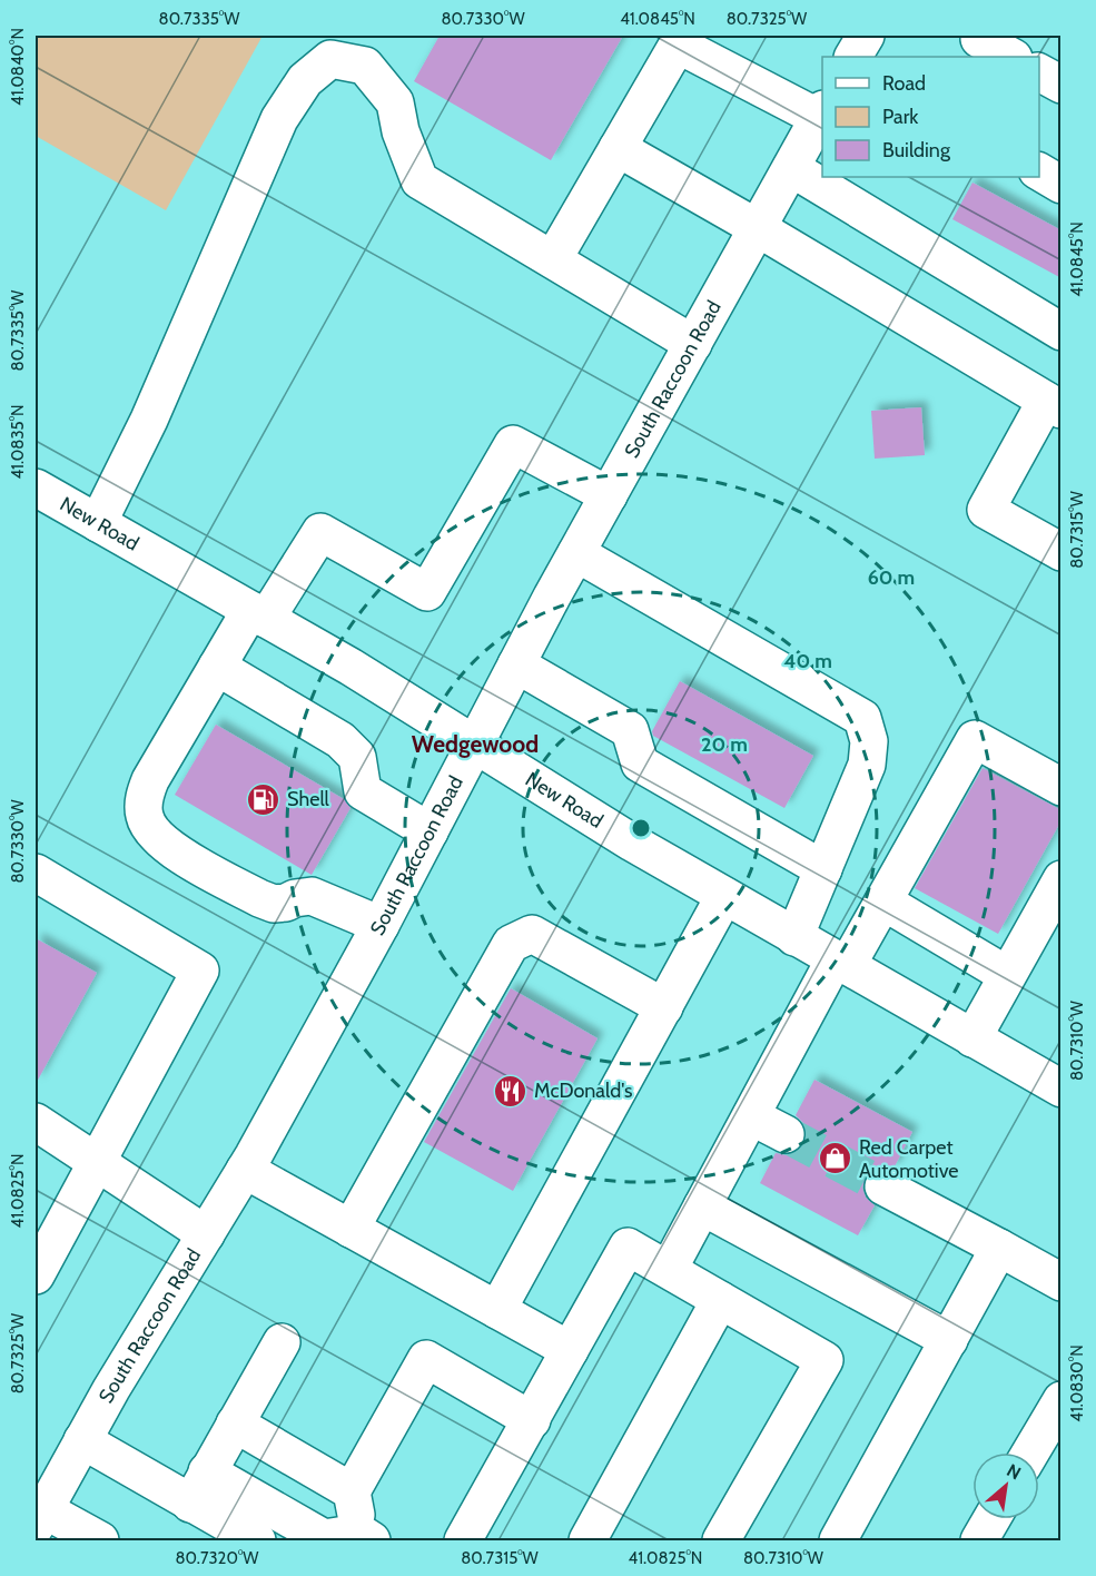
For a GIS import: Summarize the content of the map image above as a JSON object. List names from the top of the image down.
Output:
{
  "streets": {
    "street": ["South Raccoon Road", "New Road"]
  },
  "crossings": [
    ["South Raccoon Road", "New Road"]
  ],
  "districts": ["Wedgewood"],
  "places": {
    "fuel station": ["Shell"],
    "restaurant": ["McDonald's"],
    "shop": ["Red Carpet Automotive"]
  },
  "legend": ["Road", "Park", "Building"],
  "north": "top right",
  "coordinates": [
    "80.7335°W",
    "80.7330°W",
    "41.0845°N",
    "80.7325°W",
    "41.0840°N",
    "41.0835°N",
    "80.7315°W",
    "80.7310°W",
    "41.0825°N",
    "41.0830°N",
    "80.7320°W"
  ],
  "rings": ["60 m", "40 m", "20 m"]
}
